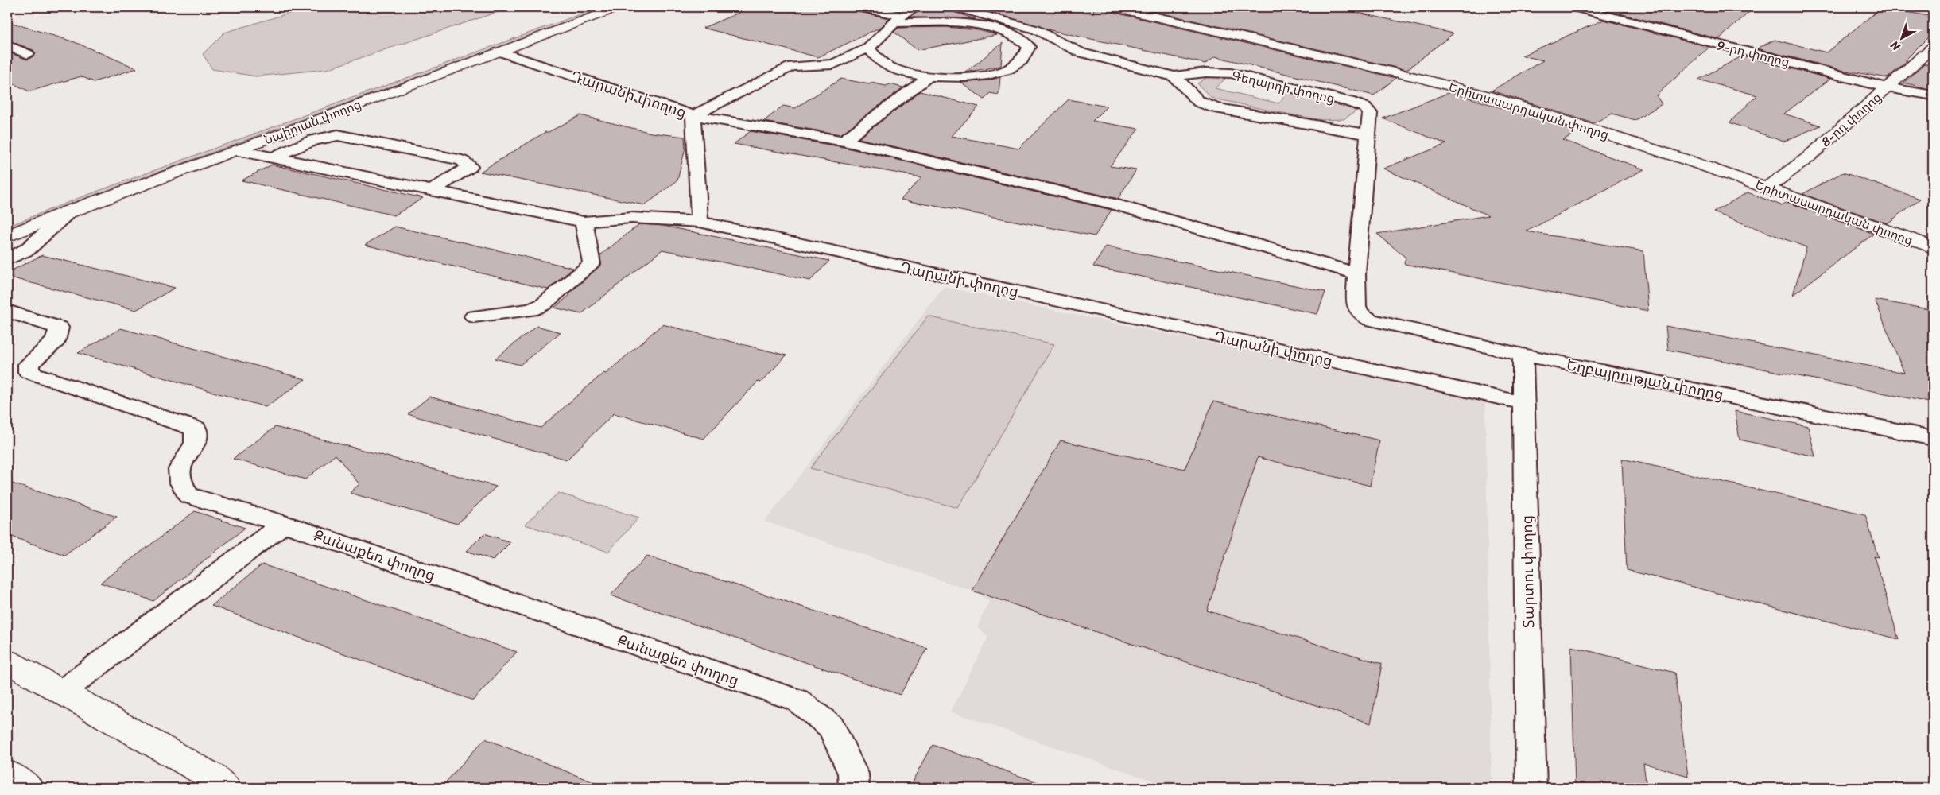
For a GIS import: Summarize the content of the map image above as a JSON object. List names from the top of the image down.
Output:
{
  "streets": {
    "street": [
      "9-րդ փողոց",
      "Գեղարդի փողոց",
      "Դարանի փողոց",
      "Երիտասարդական փողոց",
      "8-րդ փողոց",
      "Նաիրյան փողոց",
      "Եղբայրության փողոց",
      "Քանաքեռ փողոց",
      "Տարտու փողոց"
    ]
  },
  "crossings": [
    ["9-րդ փողոց", "8-րդ փողոց"],
    ["Գեղարդի փողոց", "Եղբայրության փողոց"],
    ["Դարանի փողոց", "Նաիրյան փողոց"],
    ["Դարանի փողոց", "Տարտու փողոց"],
    ["Երիտասարդական փողոց", "8-րդ փողոց"],
    ["Եղբայրության փողոց", "Տարտու փողոց"]
  ],
  "north": "bottom left"
}
